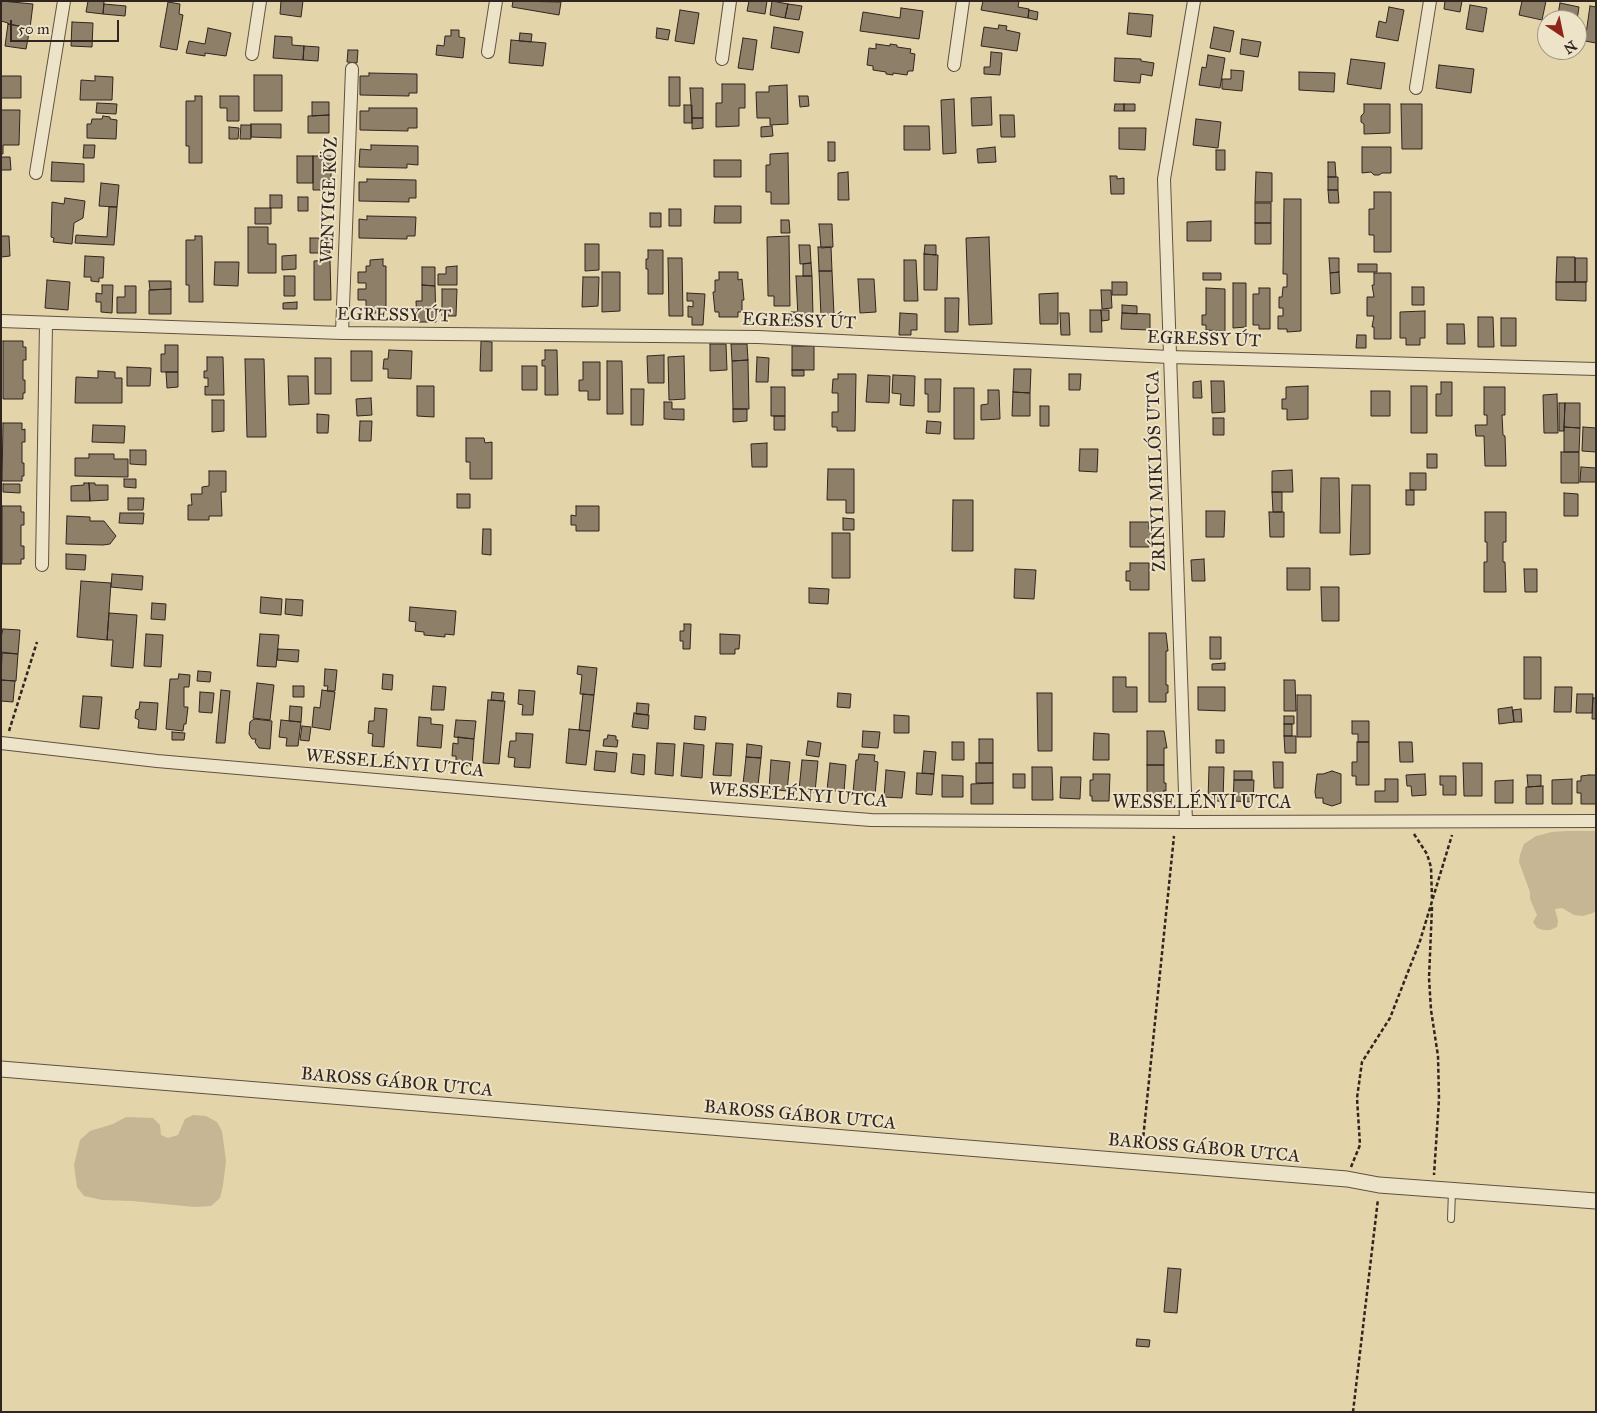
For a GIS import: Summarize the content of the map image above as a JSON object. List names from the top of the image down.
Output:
{
  "streets": {
    "street": [
      "VENYIGE KÖZ",
      "EGRESSY ÚT",
      "ZRÍNYI MIKLÓS UTCA",
      "WESSELÉNYI UTCA",
      "BAROSS GÁBOR UTCA"
    ]
  },
  "crossings": [
    ["VENYIGE KÖZ", "EGRESSY ÚT"],
    ["EGRESSY ÚT", "ZRÍNYI MIKLÓS UTCA"],
    ["ZRÍNYI MIKLÓS UTCA", "WESSELÉNYI UTCA"]
  ],
  "scale_bar": "50 m",
  "north": "bottom right"
}
